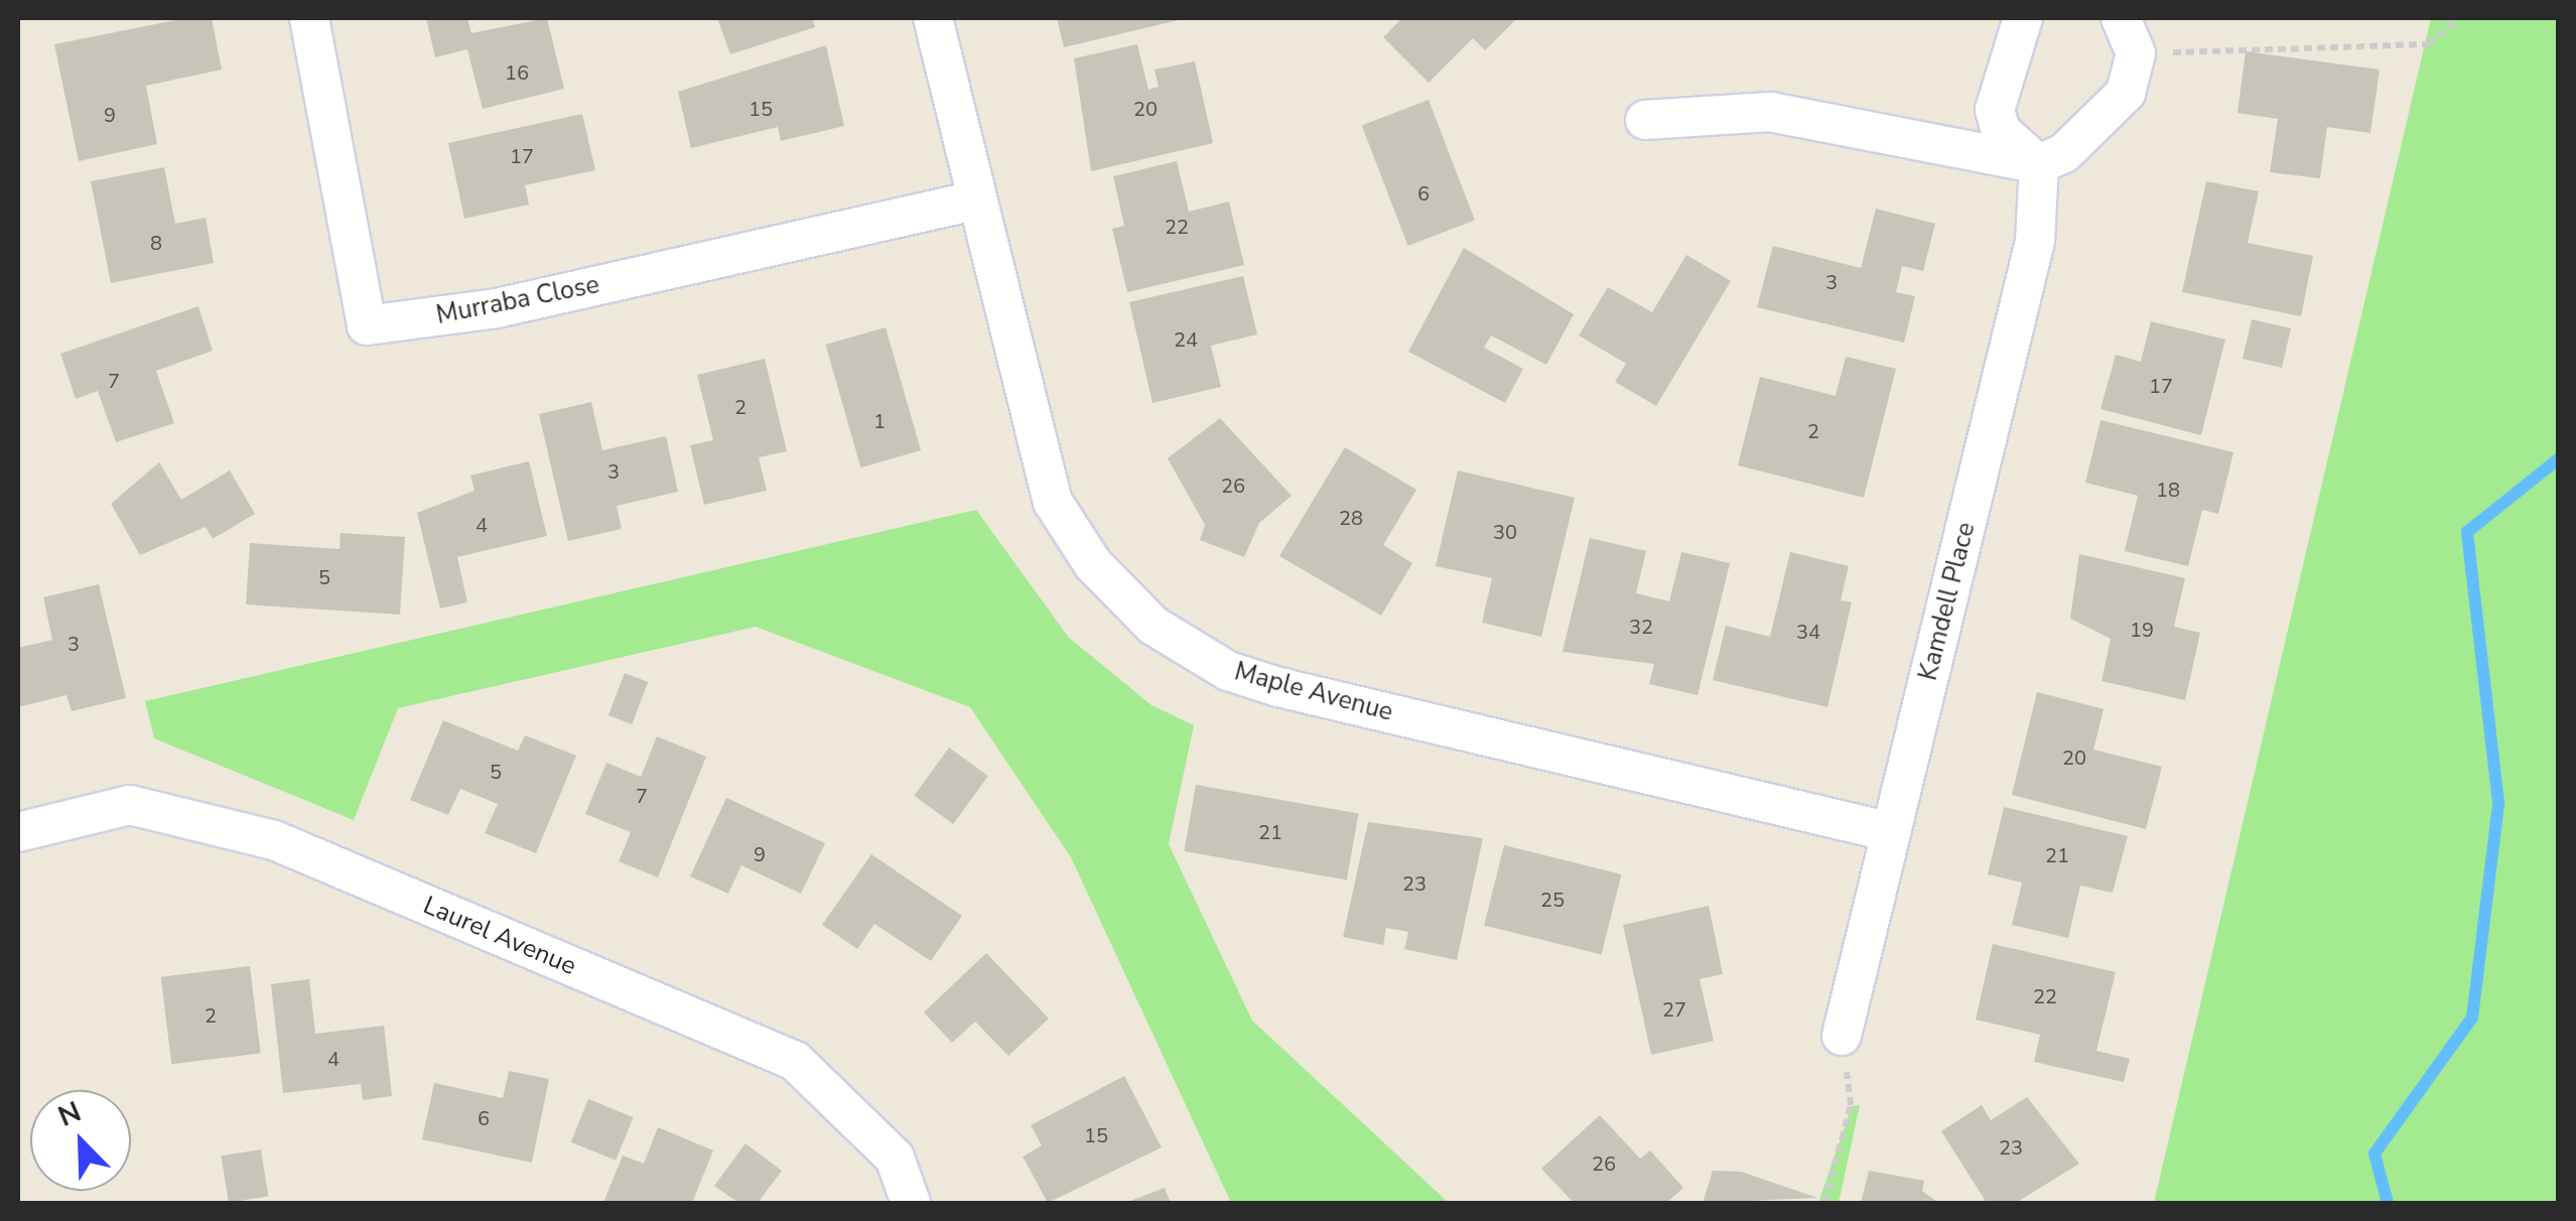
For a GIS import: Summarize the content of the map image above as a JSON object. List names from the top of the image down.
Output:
{
  "streets": {
    "street": [
      "Murraba Close",
      "Kamdell Place",
      "Maple Avenue",
      "Laurel Avenue"
    ]
  },
  "crossings": [
    ["Murraba Close", "Maple Avenue"],
    ["Kamdell Place", "Maple Avenue"]
  ],
  "house_numbers": [
    "16",
    "15",
    "20",
    "9",
    "17",
    "6",
    "22",
    "8",
    "3",
    "24",
    "7",
    "17",
    "2",
    "1",
    "2",
    "3",
    "26",
    "18",
    "28",
    "4",
    "30",
    "5",
    "32",
    "19",
    "34",
    "3",
    "20",
    "5",
    "7",
    "21",
    "9",
    "21",
    "23",
    "25",
    "22",
    "27",
    "2",
    "4",
    "6",
    "15",
    "23",
    "26"
  ],
  "north": "top left"
}
